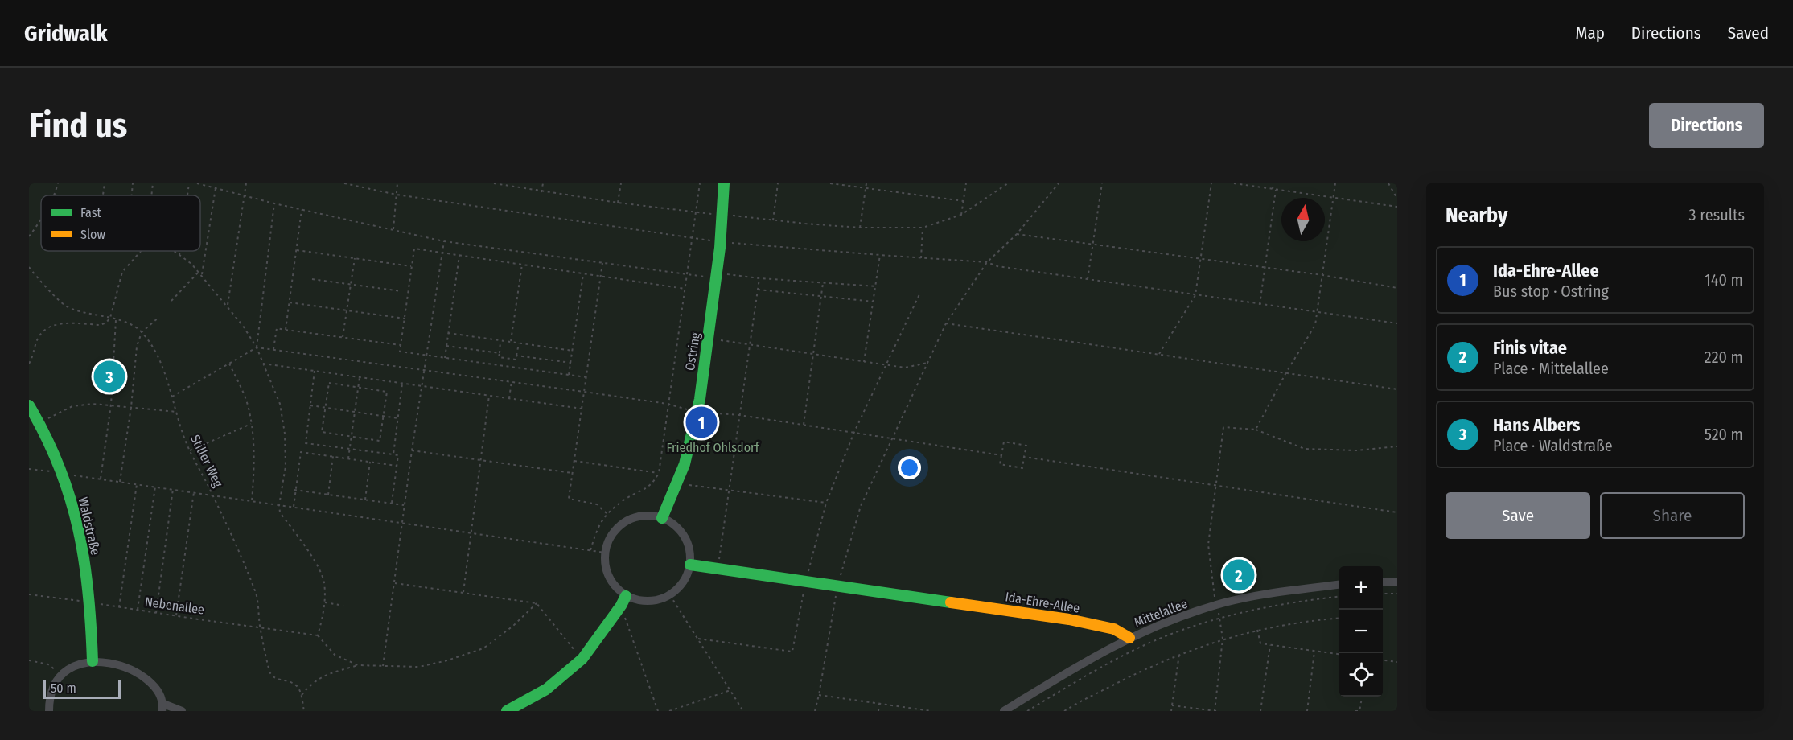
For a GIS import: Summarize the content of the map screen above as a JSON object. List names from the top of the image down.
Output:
{
  "streets": {
    "street": [
      "Ostring",
      "Waldstraße",
      "Ida-Ehre-Allee",
      "Mittelallee"
    ],
    "path": ["Stiller Weg", "Nebenallee"]
  },
  "crossings": [
    ["Ostring", "Ida-Ehre-Allee"],
    ["Stiller Weg", "Nebenallee"],
    ["Waldstraße", "Nebenallee"],
    ["Ida-Ehre-Allee", "Mittelallee"]
  ],
  "parks": ["Friedhof Ohlsdorf"],
  "legend": ["Fast", "Slow"],
  "scale_bar": "50 m",
  "north": "top",
  "page": {
    "header": "Gridwalk",
    "nav": ["Map", "Directions", "Saved"],
    "buttons": [
      "Directions",
      ["Save", "Share"]
    ],
    "title": "Find us",
    "heading": ["Nearby", "3 results"],
    "list": [
      {
        "mark": "1",
        "name": "Ida-Ehre-Allee",
        "note": "Bus stop · Ostring",
        "value": "140 m"
      },
      {
        "mark": "2",
        "name": "Finis vitae",
        "note": "Place · Mittelallee",
        "value": "220 m"
      },
      {
        "mark": "3",
        "name": "Hans Albers",
        "note": "Place · Waldstraße",
        "value": "520 m"
      }
    ],
    "pins": ["3", "1", "2"],
    "map_buttons": ["+", "−"],
    "scale": "50 m"
  }
}
